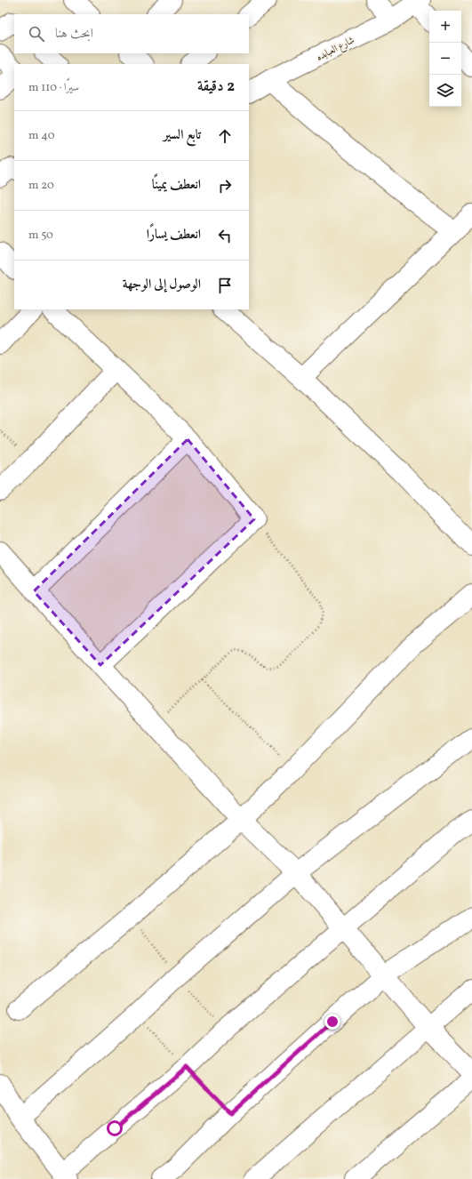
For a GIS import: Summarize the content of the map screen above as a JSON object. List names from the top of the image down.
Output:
{
  "streets": {
    "street": ["شارع العبابده"]
  },
  "page": {
    "map_buttons": ["+", "−"],
    "search": "ابحث هنا",
    "heading": ["2 دقيقة", "سيرًا · 110 m"],
    "list": [
      ["تابع السير", "40 m"],
      ["انعطف يمينًا", "20 m"],
      ["انعطف يسارًا", "50 m"],
      "الوصول إلى الوجهة"
    ]
  }
}
